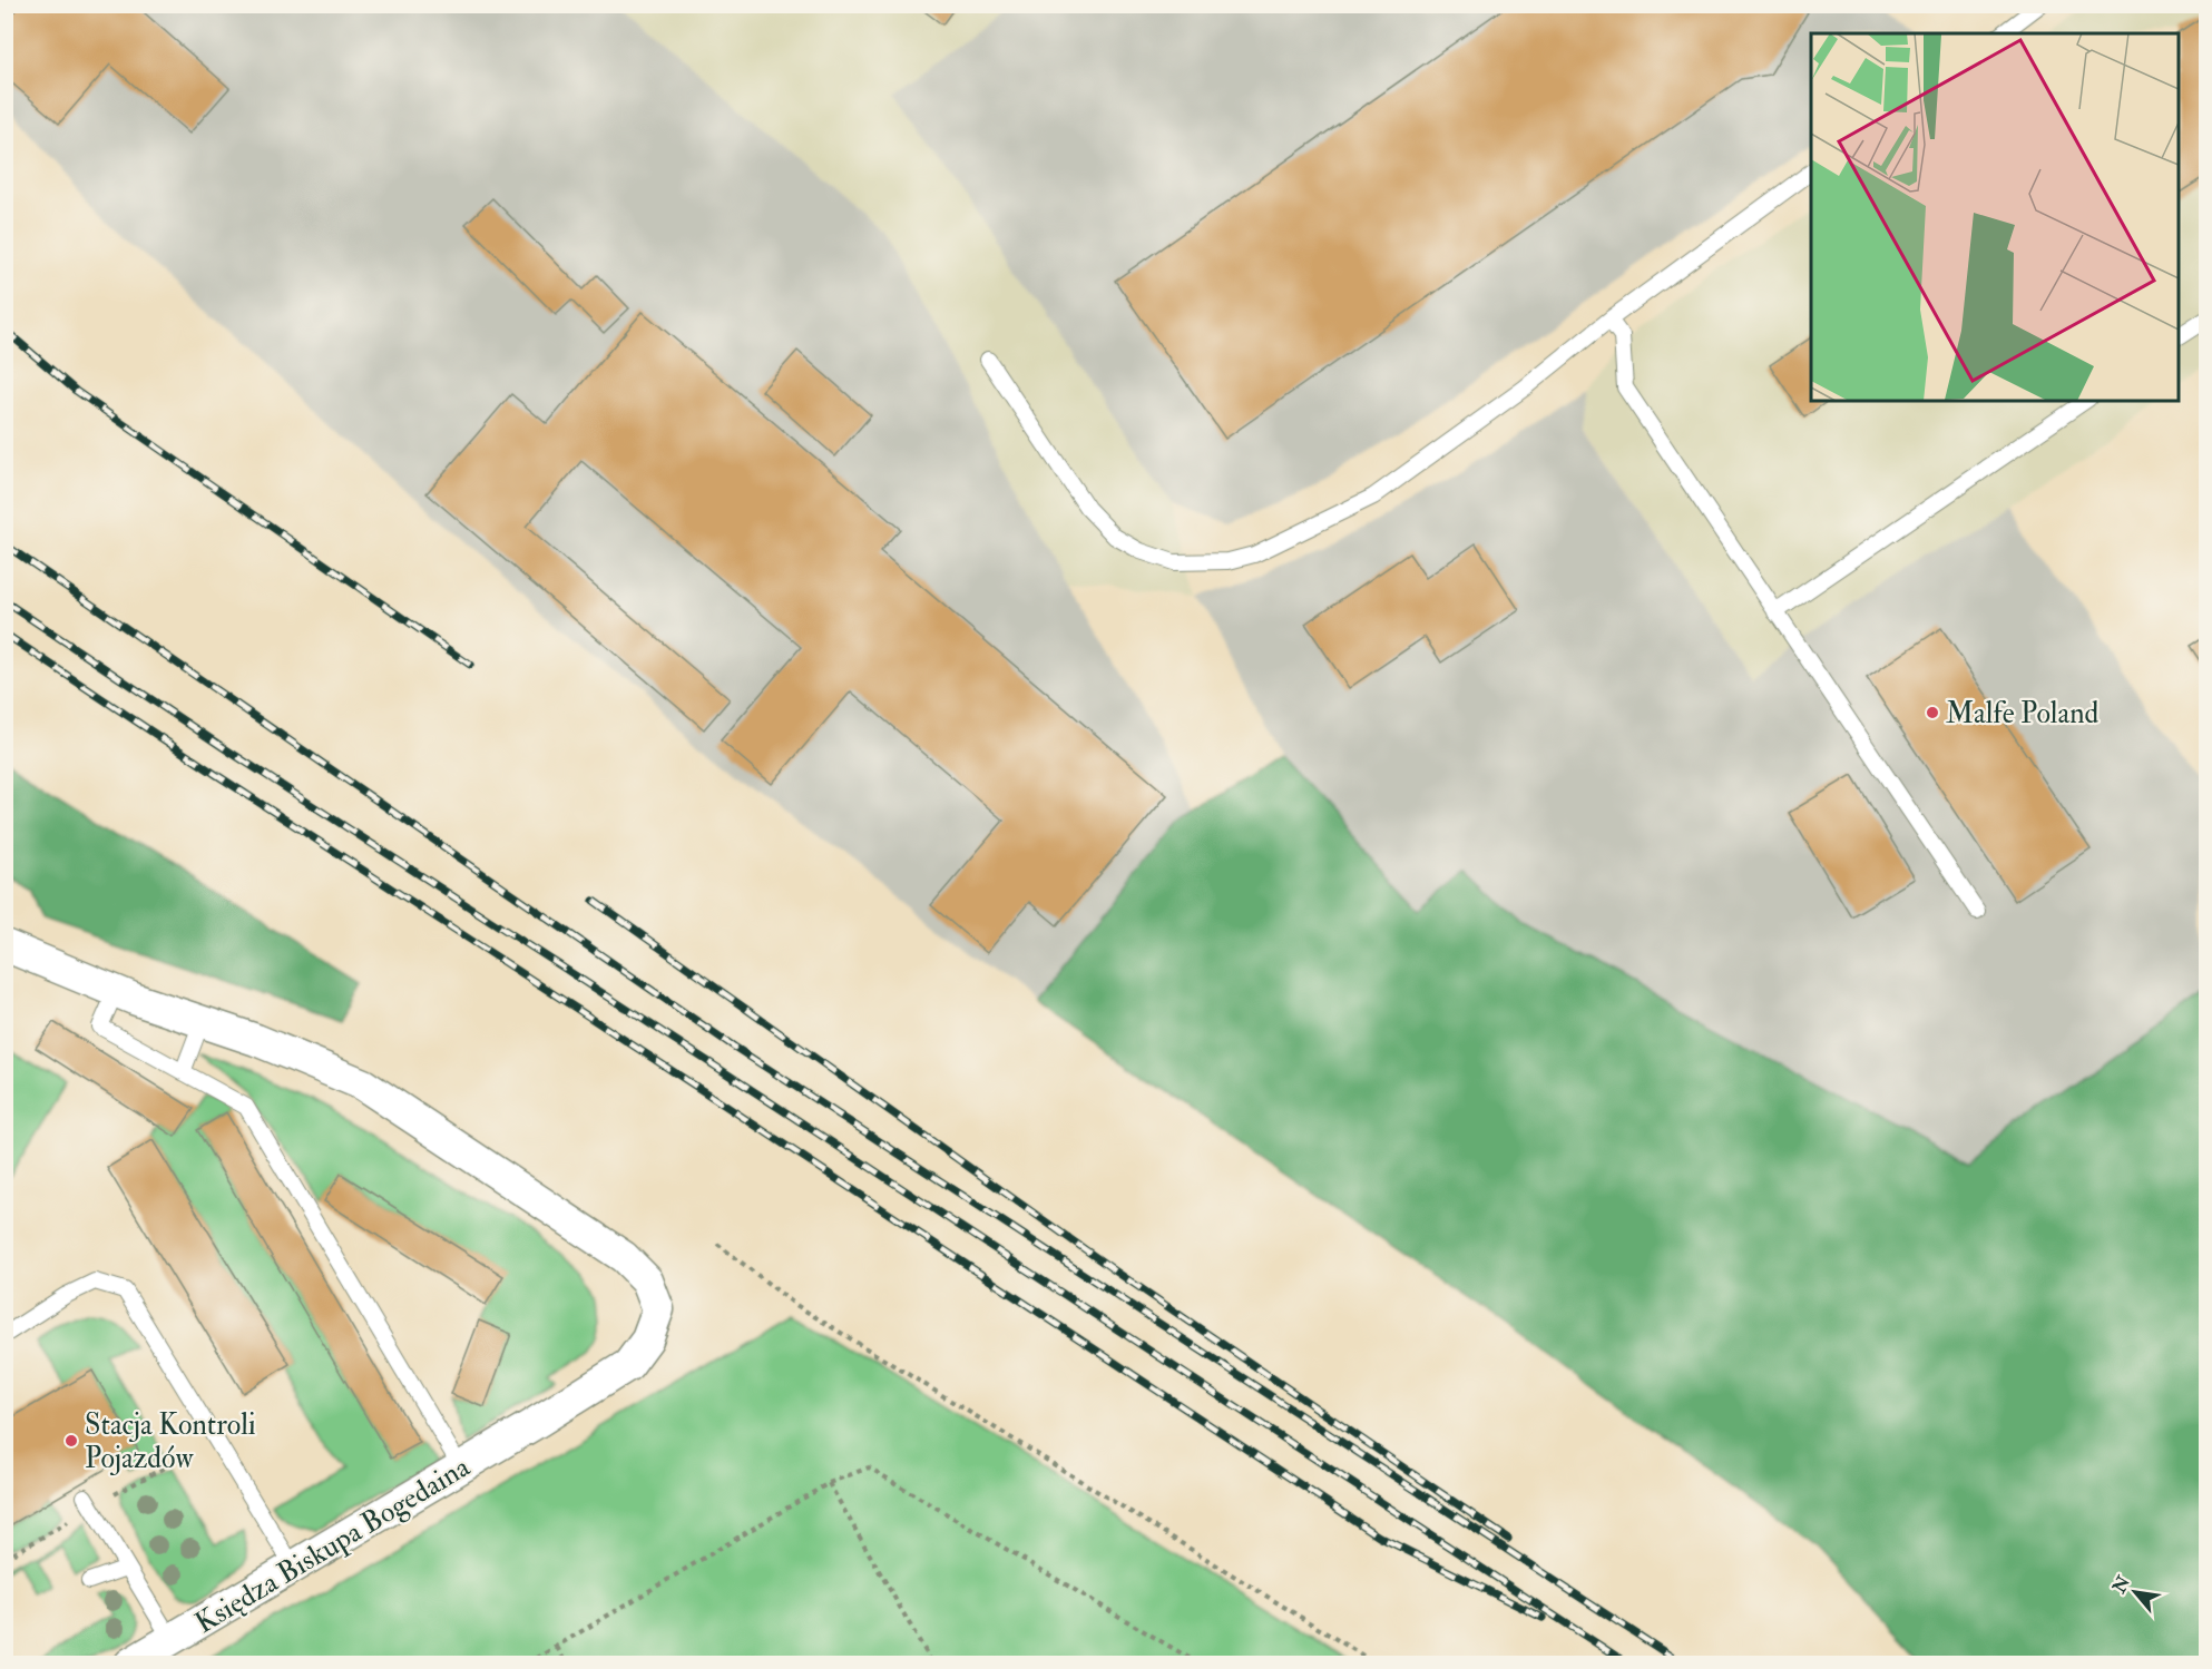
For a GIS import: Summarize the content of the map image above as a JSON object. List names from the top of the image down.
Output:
{
  "streets": {
    "street": ["Księdza Biskupa Bogedaina"]
  },
  "places": ["Malfe Poland", "Stacja Kontroli Pojazdów"],
  "north": "top left"
}
